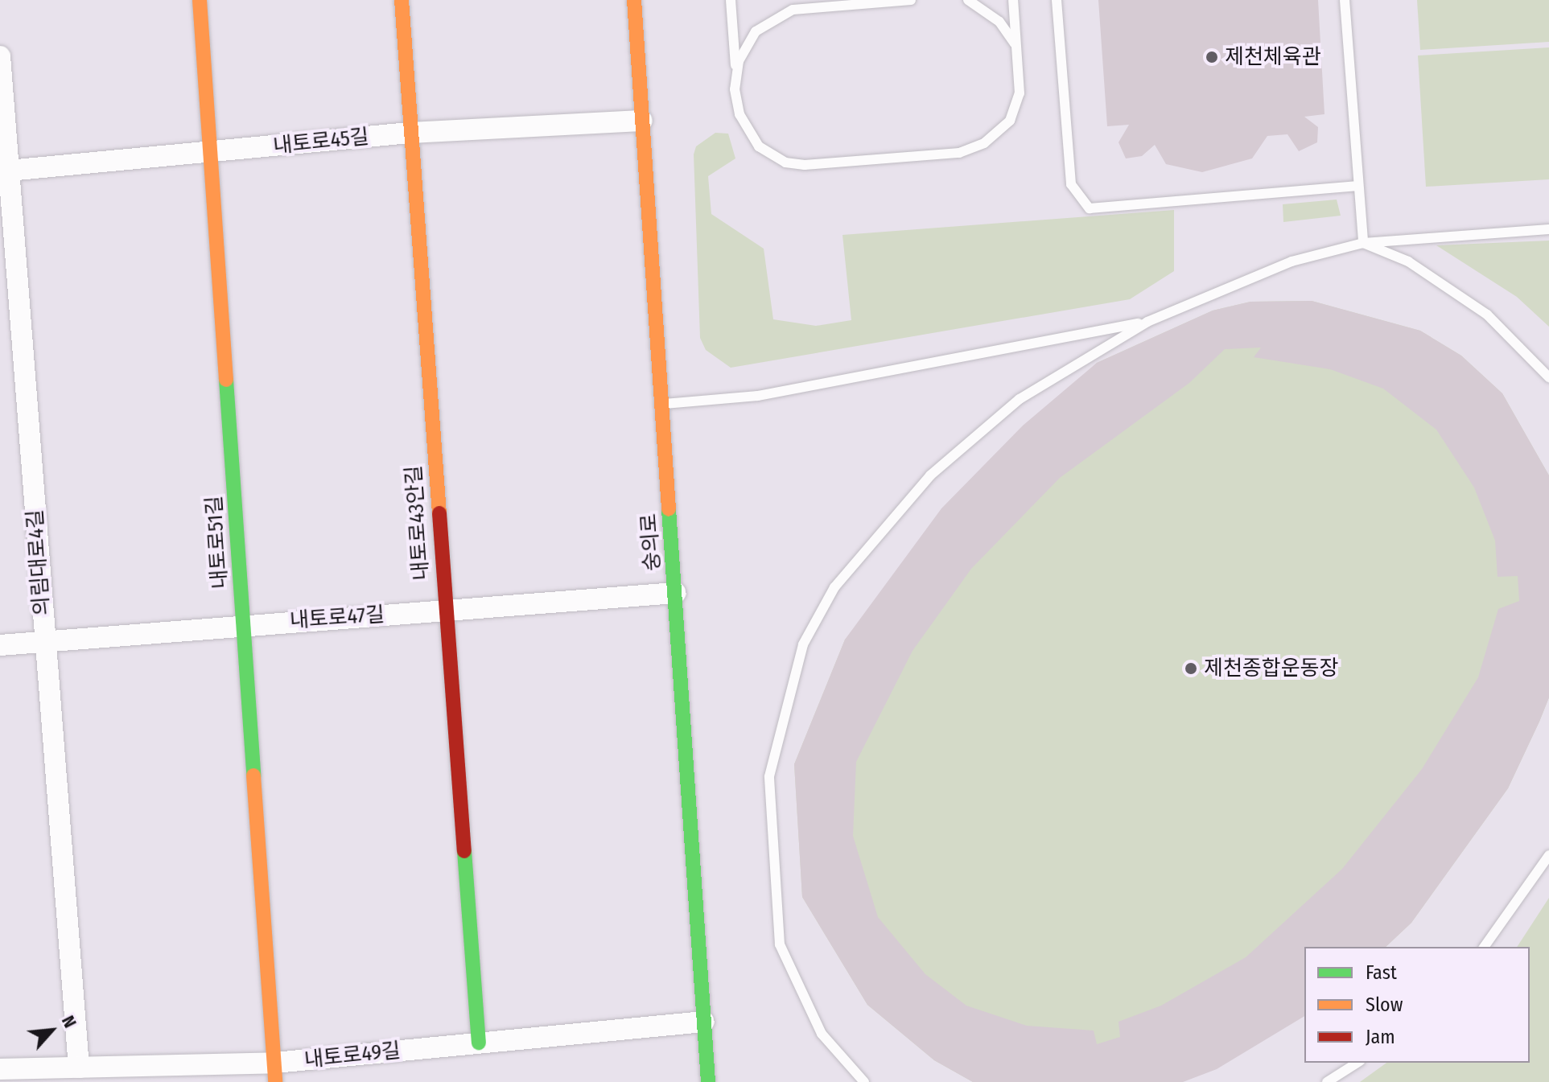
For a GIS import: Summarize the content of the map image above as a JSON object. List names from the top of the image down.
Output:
{
  "streets": {
    "street": [
      "내토로45길",
      "내토로43안길",
      "내토로51길",
      "숭의로",
      "의림대로4길",
      "내토로47길",
      "내토로49길"
    ]
  },
  "crossings": [
    ["내토로45길", "내토로43안길"],
    ["내토로45길", "내토로51길"],
    ["내토로45길", "숭의로"],
    ["내토로45길", "의림대로4길"],
    ["내토로43안길", "내토로47길"],
    ["내토로43안길", "내토로49길"],
    ["내토로51길", "내토로47길"],
    ["내토로51길", "내토로49길"],
    ["숭의로", "내토로47길"],
    ["숭의로", "내토로49길"],
    ["의림대로4길", "내토로47길"],
    ["의림대로4길", "내토로49길"]
  ],
  "places": ["제천체육관", "제천종합운동장"],
  "legend": ["Fast", "Slow", "Jam"],
  "north": "top right"
}
